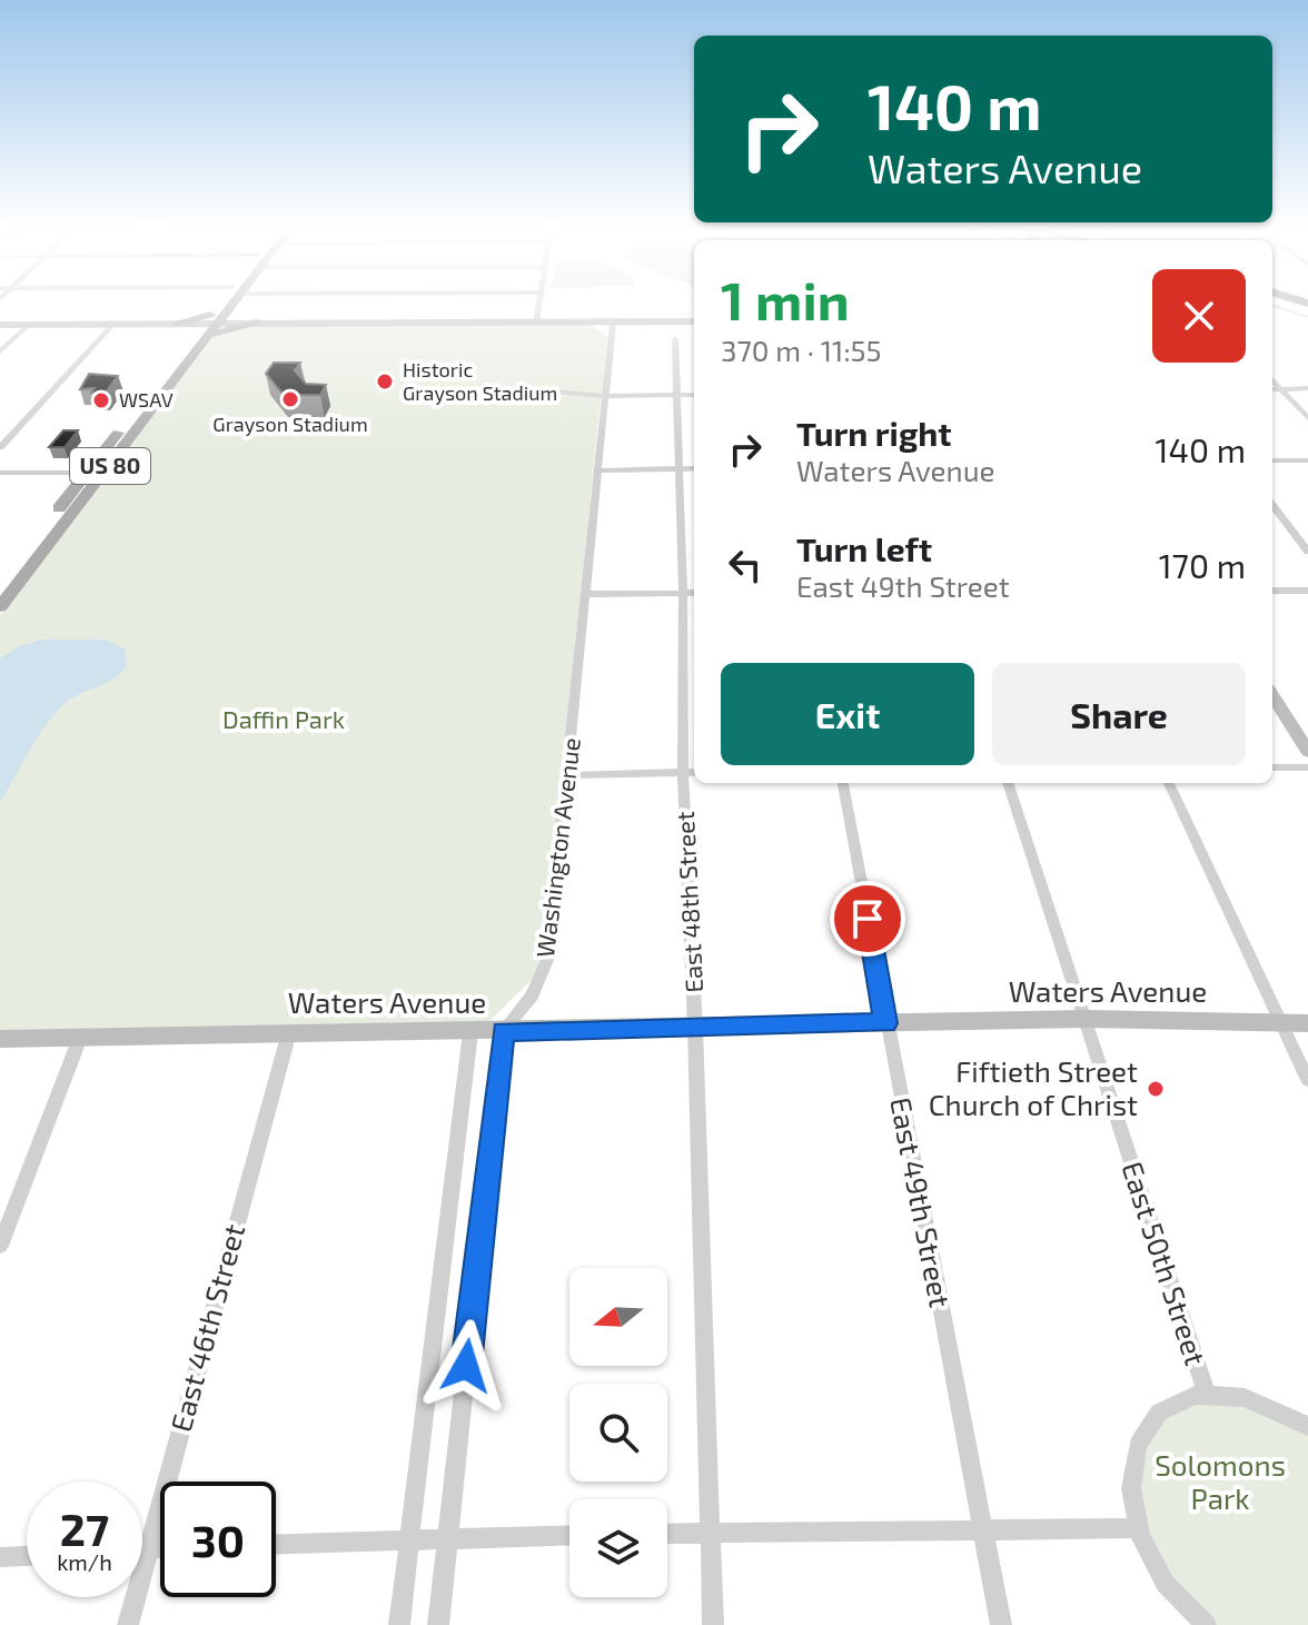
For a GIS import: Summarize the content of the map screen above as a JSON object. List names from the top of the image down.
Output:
{
  "streets": {
    "main road": ["US 80", "Waters Avenue"],
    "street": [
      "Washington Avenue",
      "East 48th Street",
      "East 49th Street",
      "East 50th Street",
      "East 46th Street"
    ]
  },
  "crossings": [
    ["Washington Avenue", "Waters Avenue"],
    ["East 48th Street", "Waters Avenue"],
    ["Waters Avenue", "East 49th Street"],
    ["Waters Avenue", "East 50th Street"],
    ["Waters Avenue", "East 46th Street"]
  ],
  "parks": ["Daffin Park", "Solomons Park"],
  "places": [
    "Historic Grayson Stadium",
    "Grayson Stadium",
    "WSAV",
    "Fiftieth Street Church of Christ"
  ],
  "north": "left",
  "page": {
    "turn": ["140 m", "Waters Avenue"],
    "heading": ["1 min", "370 m · 11:55"],
    "list": [
      {
        "name": "Turn right",
        "note": "Waters Avenue",
        "value": "140 m"
      },
      {
        "name": "Turn left",
        "note": "East 49th Street",
        "value": "170 m"
      }
    ],
    "buttons": ["Exit", "Share"],
    "speed": "27 km/h",
    "limit": "30"
  }
}
